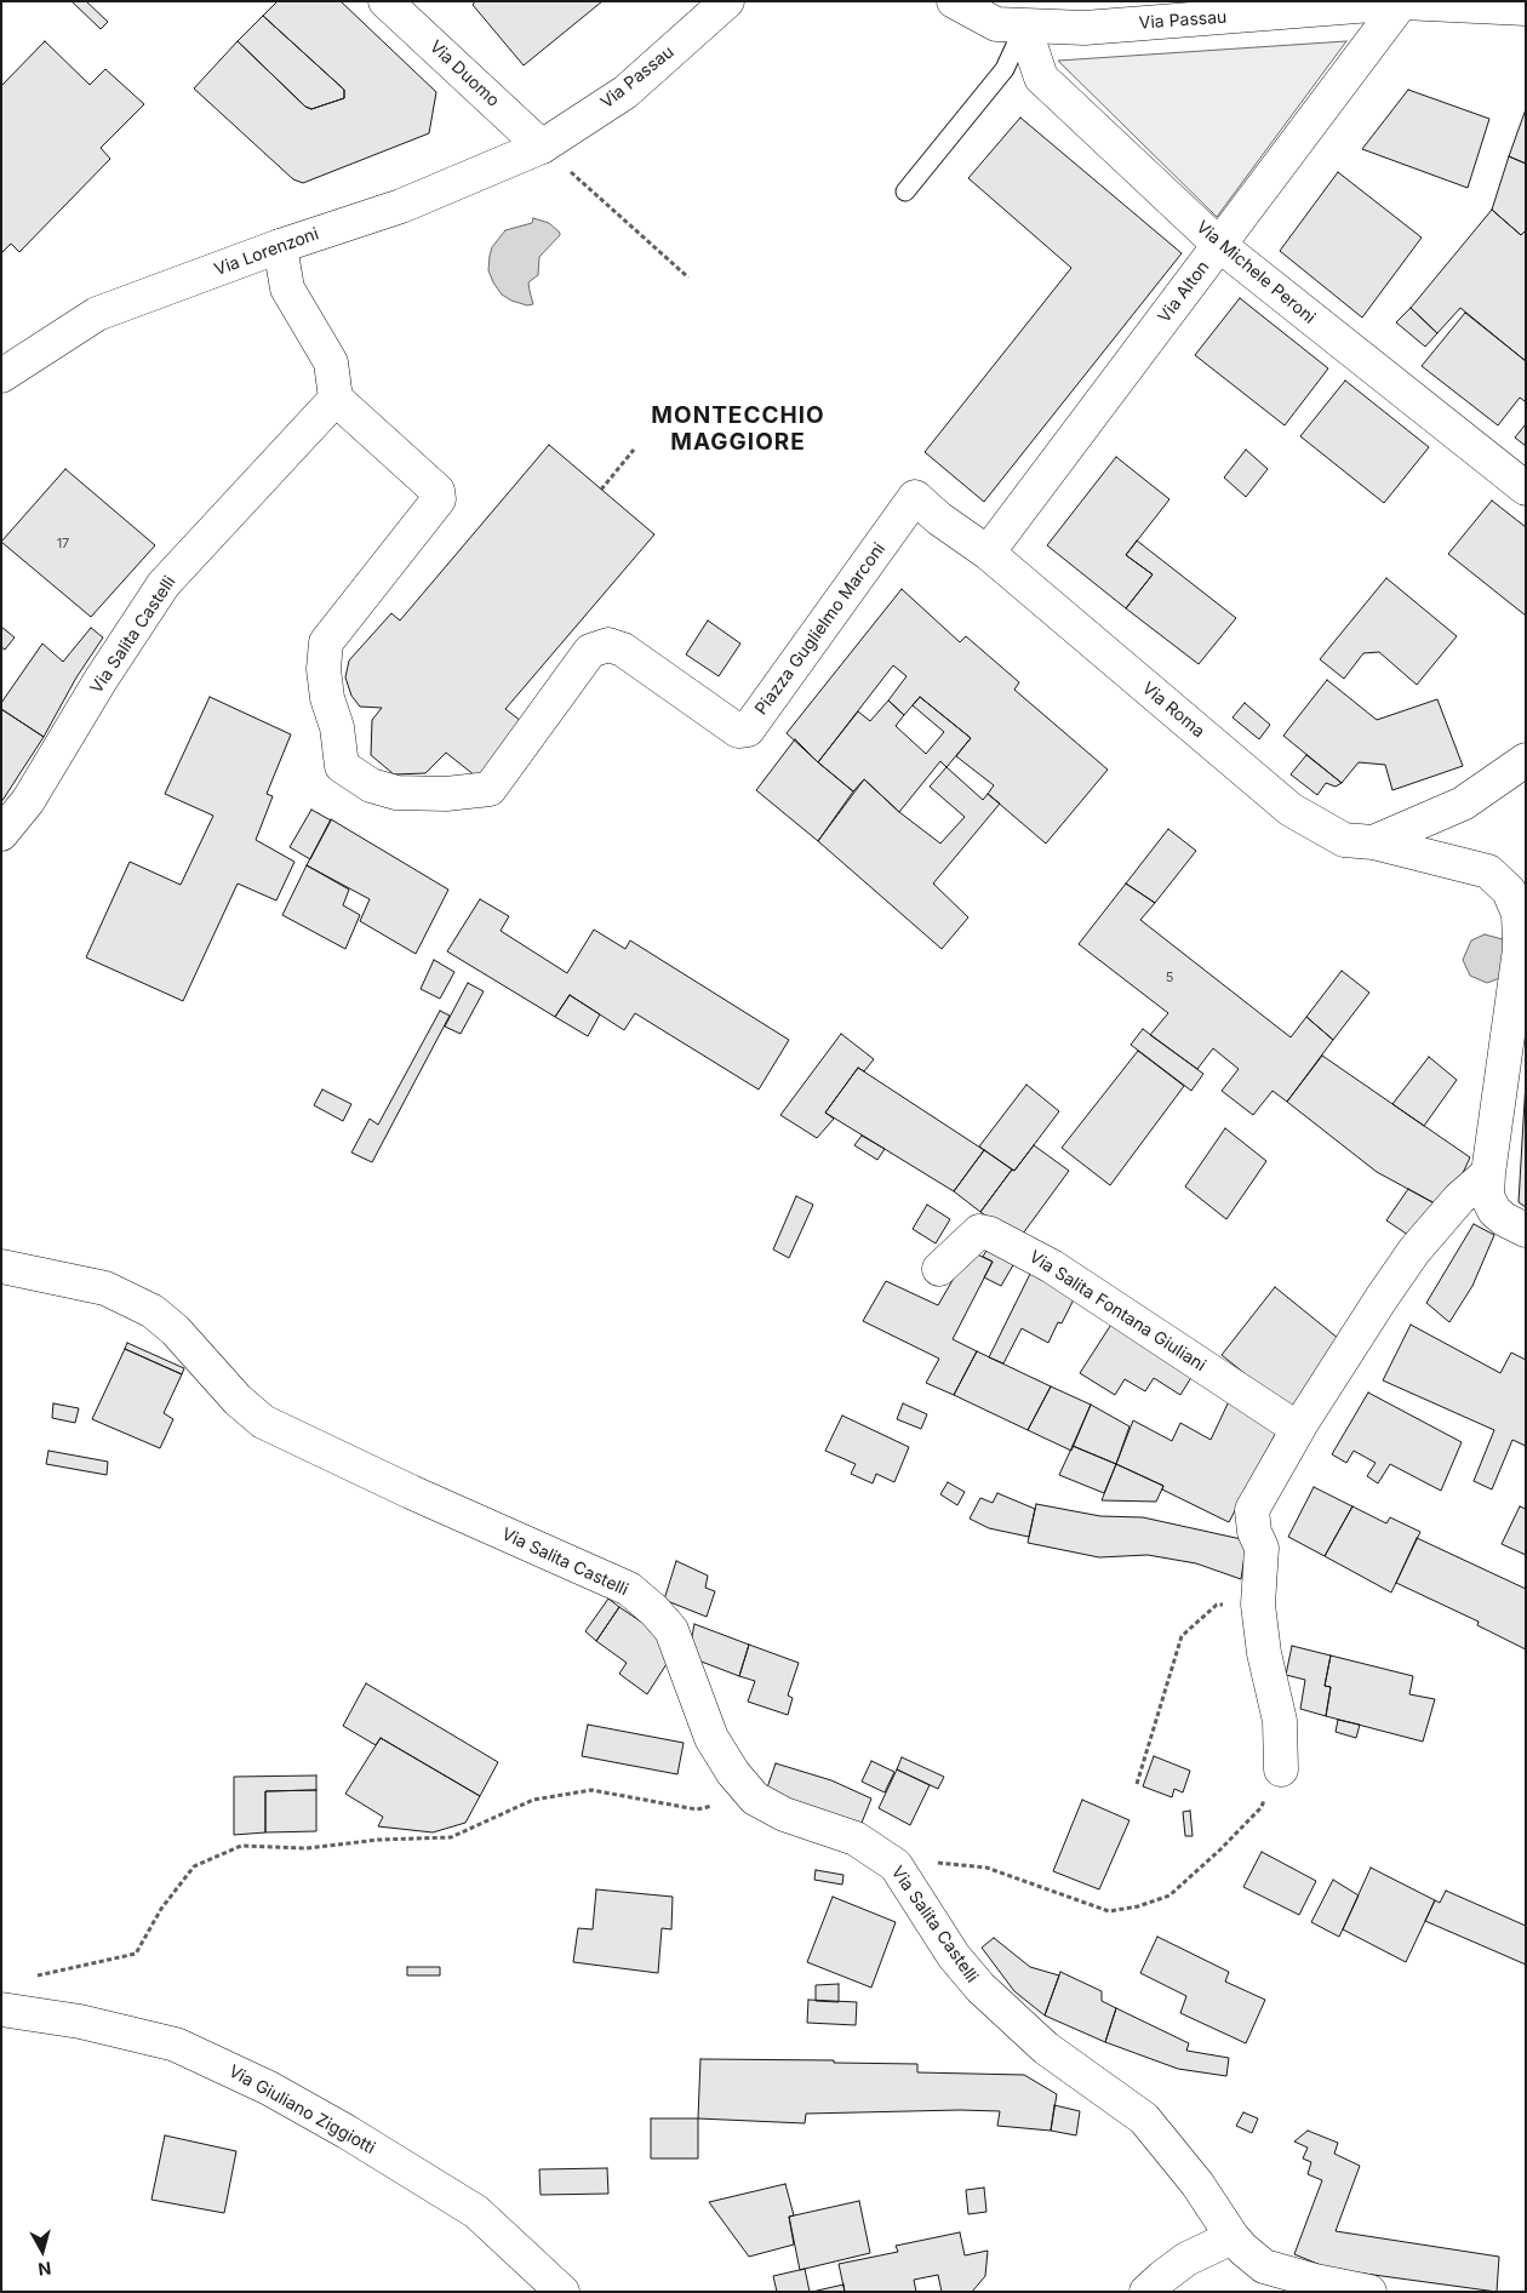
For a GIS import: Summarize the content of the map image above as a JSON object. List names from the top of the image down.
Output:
{
  "streets": {
    "street": [
      "Via Passau",
      "Via Duomo",
      "Via Lorenzoni",
      "Via Michele Peroni",
      "Via Alton",
      "Piazza Guglielmo Marconi",
      "Via Salita Castelli",
      "Via Roma",
      "Via Salita Fontana Giuliani",
      "Via Giuliano Ziggiotti"
    ]
  },
  "crossings": [
    ["Via Passau", "Via Duomo"],
    ["Via Passau", "Via Lorenzoni"],
    ["Via Passau", "Via Michele Peroni"],
    ["Via Passau", "Via Alton"],
    ["Via Duomo", "Via Lorenzoni"],
    ["Via Michele Peroni", "Via Alton"],
    ["Via Alton", "Piazza Guglielmo Marconi"],
    ["Via Alton", "Via Roma"],
    ["Piazza Guglielmo Marconi", "Via Salita Castelli"],
    ["Piazza Guglielmo Marconi", "Via Roma"]
  ],
  "districts": ["MONTECCHIO MAGGIORE"],
  "house_numbers": ["17", "5"],
  "north": "bottom"
}
